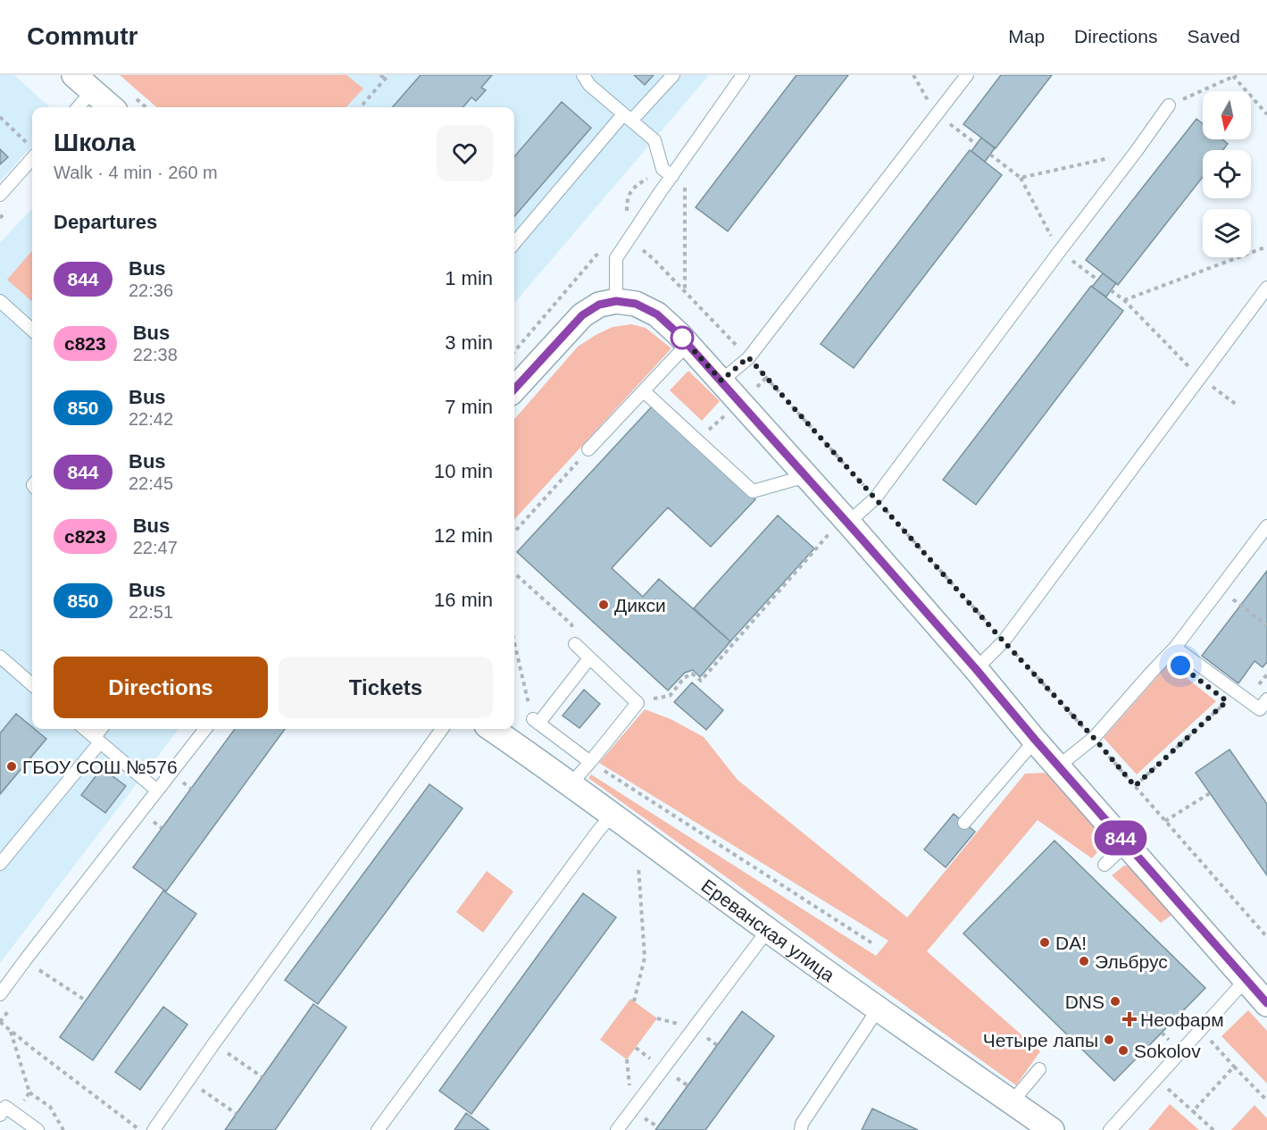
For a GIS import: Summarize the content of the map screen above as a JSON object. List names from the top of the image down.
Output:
{
  "streets": {
    "street": ["Ереванская улица"]
  },
  "places": {
    "other": [
      "Дикси",
      "ГБОУ СОШ №576",
      "DA!",
      "Эльбрус",
      "DNS",
      "Четыре лапы",
      "Sokolov"
    ],
    "health": ["Неофарм"]
  },
  "lines": ["bus line 844"],
  "north": "bottom",
  "page": {
    "header": "Commutr",
    "nav": ["Map", "Directions", "Saved"],
    "on_map": "844",
    "heading": [
      ["Школа", "Walk · 4 min · 260 m"],
      "Departures"
    ],
    "list": [
      {
        "mark": "844",
        "name": "Bus",
        "note": "22:36",
        "value": "1 min"
      },
      {
        "mark": "с823",
        "name": "Bus",
        "note": "22:38",
        "value": "3 min"
      },
      {
        "mark": "850",
        "name": "Bus",
        "note": "22:42",
        "value": "7 min"
      },
      {
        "mark": "844",
        "name": "Bus",
        "note": "22:45",
        "value": "10 min"
      },
      {
        "mark": "с823",
        "name": "Bus",
        "note": "22:47",
        "value": "12 min"
      },
      {
        "mark": "850",
        "name": "Bus",
        "note": "22:51",
        "value": "16 min"
      }
    ],
    "buttons": ["Directions", "Tickets"]
  }
}
